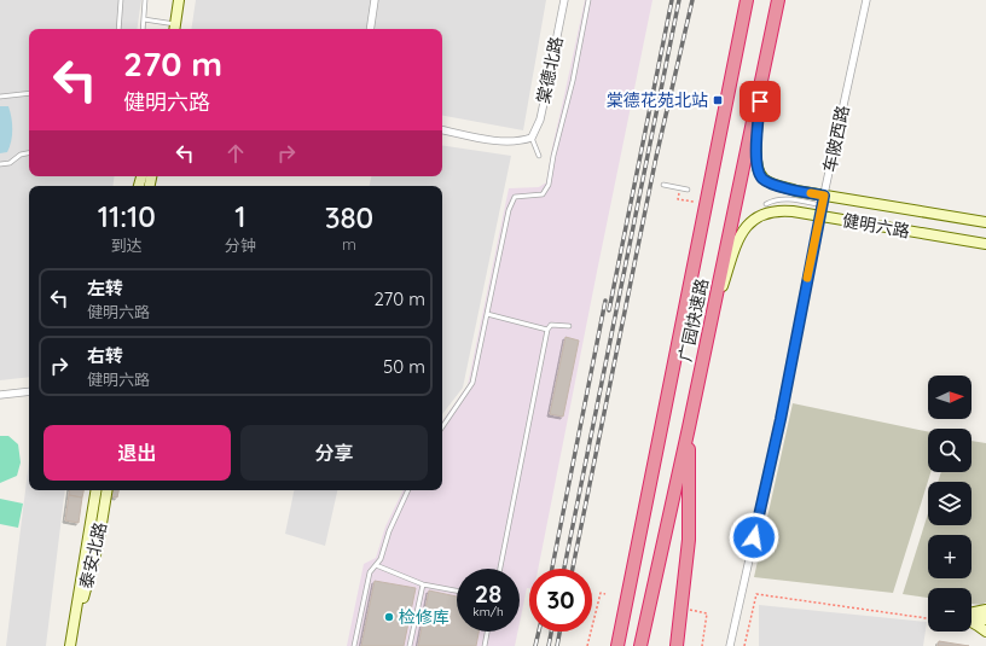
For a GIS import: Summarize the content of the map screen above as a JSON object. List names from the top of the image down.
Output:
{
  "streets": {
    "highway": ["广园快速路"],
    "main road": ["健明六路", "泰安北路"],
    "street": ["棠德北路", "车陂西路"]
  },
  "crossings": [
    ["车陂西路", "健明六路"],
    ["健明六路", "广园快速路"]
  ],
  "places": {
    "transit": ["棠德花苑北站"],
    "other": ["检修库"]
  },
  "north": "right",
  "page": {
    "turn": ["270 m", "健明六路"],
    "eta": [
      "11:10",
      "到达",
      "1",
      "分钟",
      "380",
      "m"
    ],
    "list": [
      {
        "name": "左转",
        "note": "健明六路",
        "value": "270 m"
      },
      {
        "name": "右转",
        "note": "健明六路",
        "value": "50 m"
      }
    ],
    "map_buttons": ["+", "−"],
    "buttons": ["退出", "分享"],
    "speed": "28 km/h",
    "limit": "30"
  }
}
